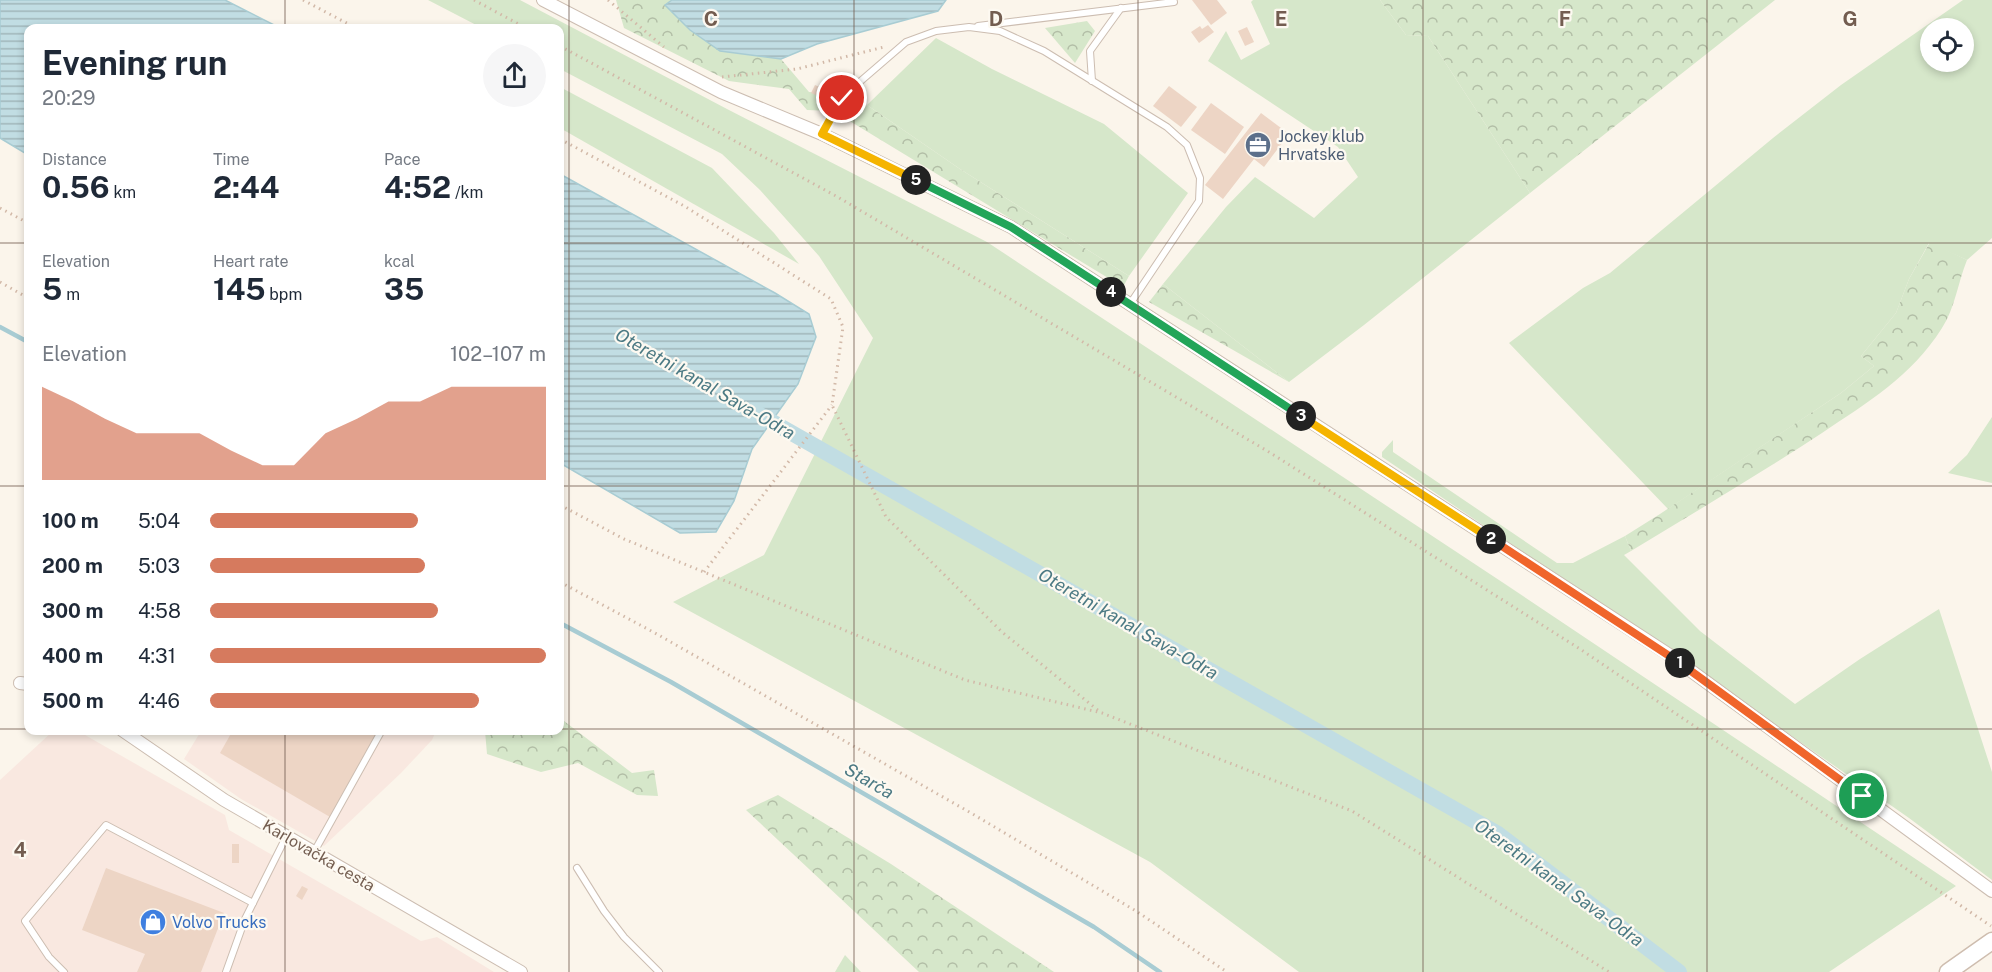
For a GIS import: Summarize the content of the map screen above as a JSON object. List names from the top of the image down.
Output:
{
  "streets": {
    "street": ["Karlovačka cesta"]
  },
  "water": ["Oteretni kanal Sava-Odra", "Starča"],
  "places": {
    "office": ["Jockey klub Hrvatske"],
    "shop": ["Volvo Trucks"]
  },
  "page": {
    "heading": ["Evening run", "20:29"],
    "stats": [
      ["Distance", "0.56 km"],
      ["Time", "2:44"],
      ["Pace", "4:52 /km"],
      ["Elevation", "5 m"],
      ["Heart rate", "145 bpm"],
      ["kcal", "35"]
    ],
    "pins": [
      "5",
      "4",
      "3",
      "2",
      "1"
    ],
    "chart": ["Elevation", "102–107 m"],
    "list": [
      {
        "name": "100 m",
        "note": "5:04"
      },
      {
        "name": "200 m",
        "note": "5:03"
      },
      {
        "name": "300 m",
        "note": "4:58"
      },
      {
        "name": "400 m",
        "note": "4:31"
      },
      {
        "name": "500 m",
        "note": "4:46"
      }
    ]
  },
  "grid": {
    "columns": [
      "C",
      "D",
      "E",
      "F",
      "G"
    ],
    "rows": ["4"]
  }
}
